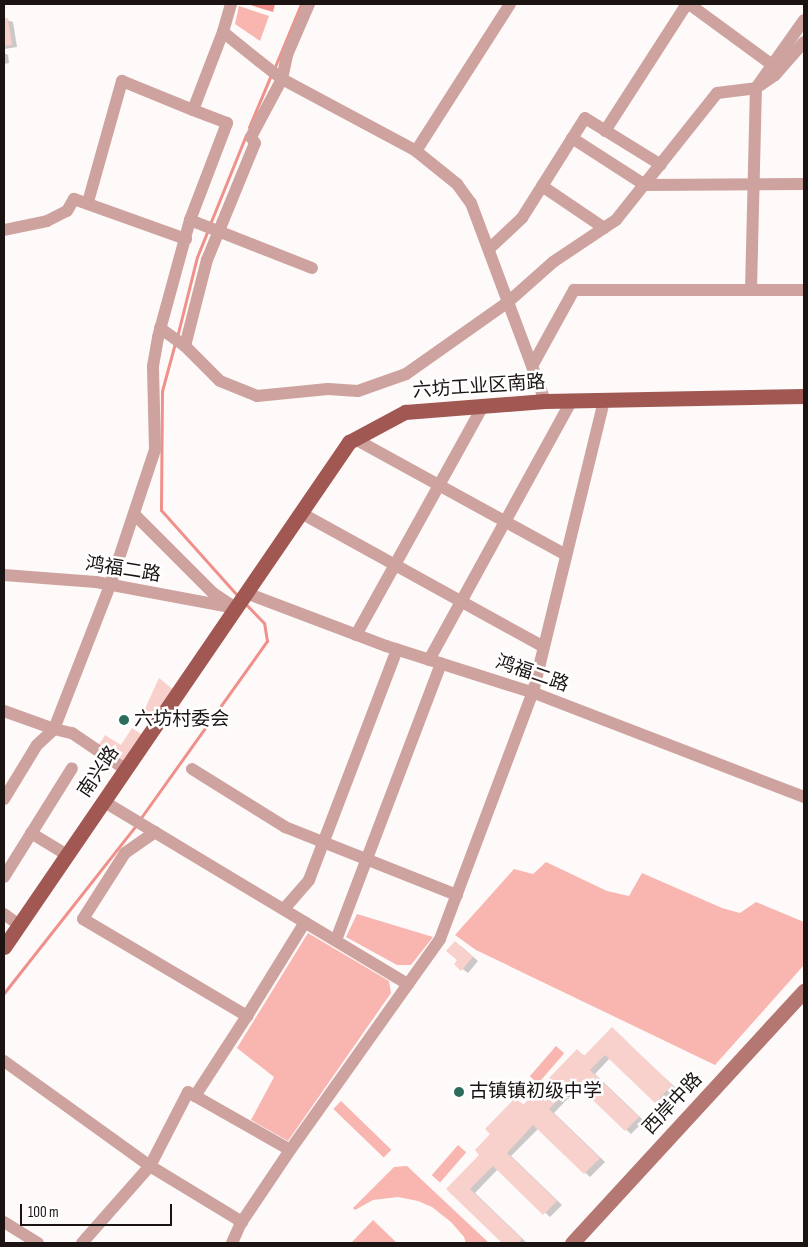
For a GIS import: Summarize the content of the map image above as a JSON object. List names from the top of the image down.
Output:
{
  "streets": {
    "main road": ["六坊工业区南路", "南兴路"],
    "street": ["鸿福二路", "西岸中路"]
  },
  "crossings": [
    ["六坊工业区南路", "鸿福二路"],
    ["六坊工业区南路", "南兴路"],
    ["鸿福二路", "南兴路"]
  ],
  "places": ["六坊村委会", "古镇镇初级中学"],
  "scale_bar": "100 m"
}
